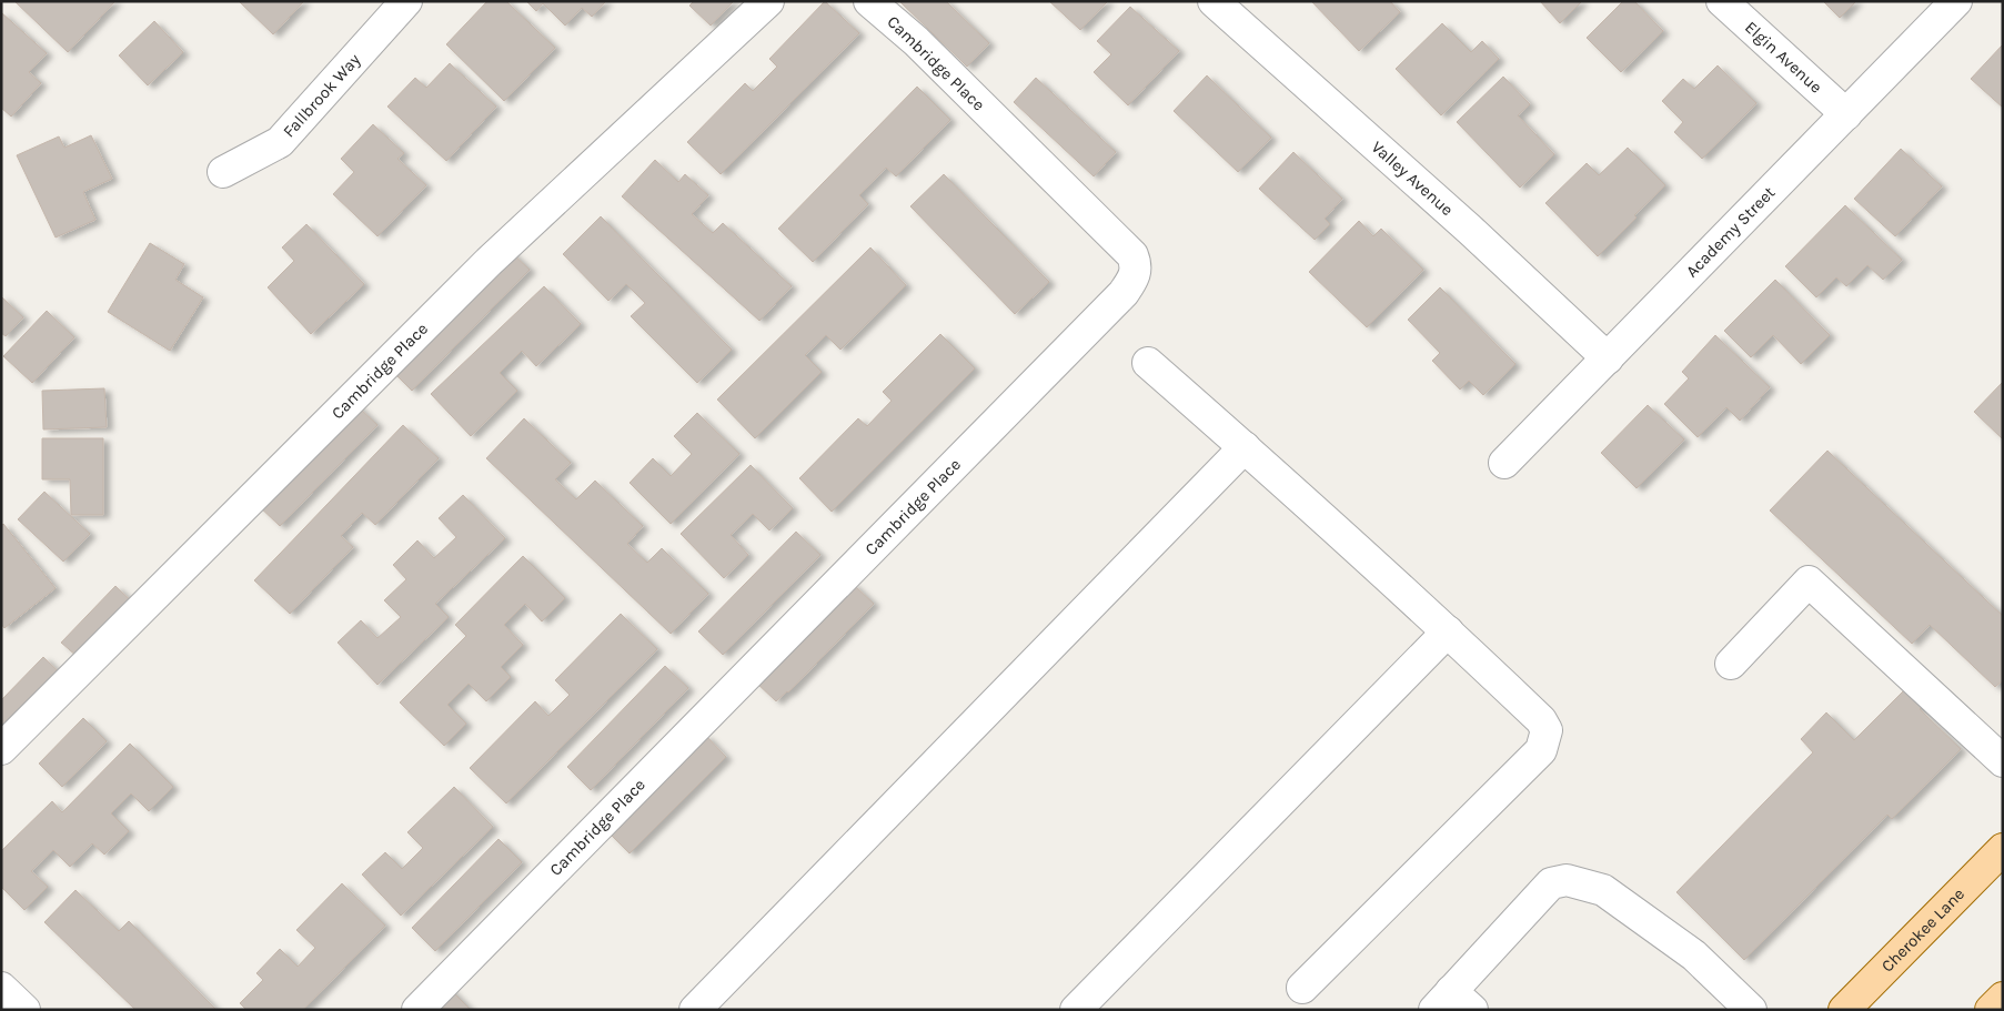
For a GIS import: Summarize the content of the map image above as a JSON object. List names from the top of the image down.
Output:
{
  "streets": {
    "main road": ["Cherokee Lane"],
    "street": [
      "Elgin Avenue",
      "Cambridge Place",
      "Fallbrook Way",
      "Valley Avenue",
      "Academy Street"
    ]
  },
  "crossings": [
    ["Elgin Avenue", "Academy Street"],
    ["Valley Avenue", "Academy Street"]
  ]
}
